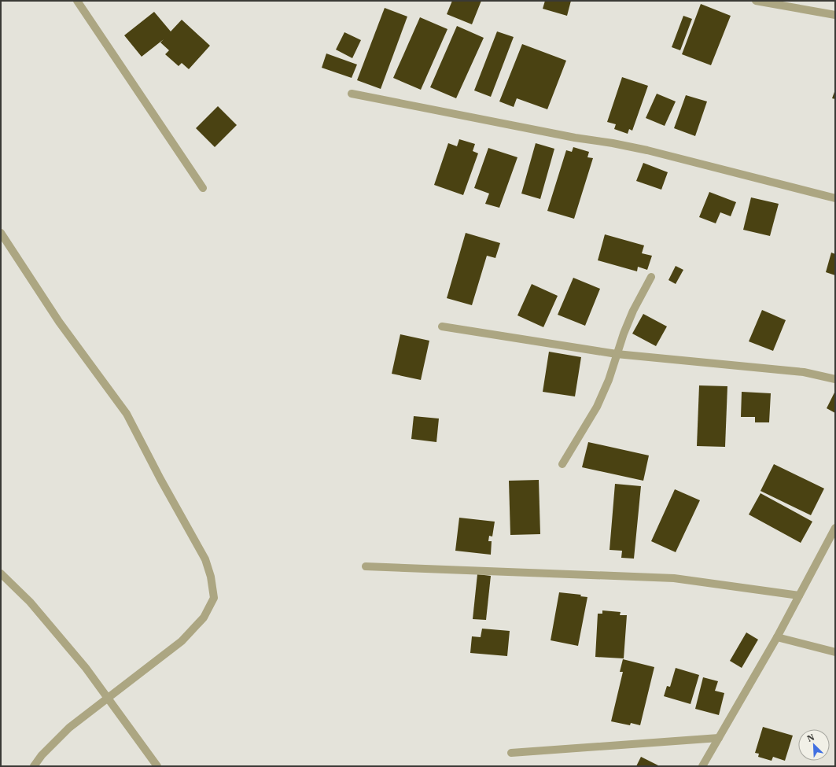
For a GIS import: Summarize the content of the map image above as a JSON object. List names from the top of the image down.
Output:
{
  "north": "top left"
}
